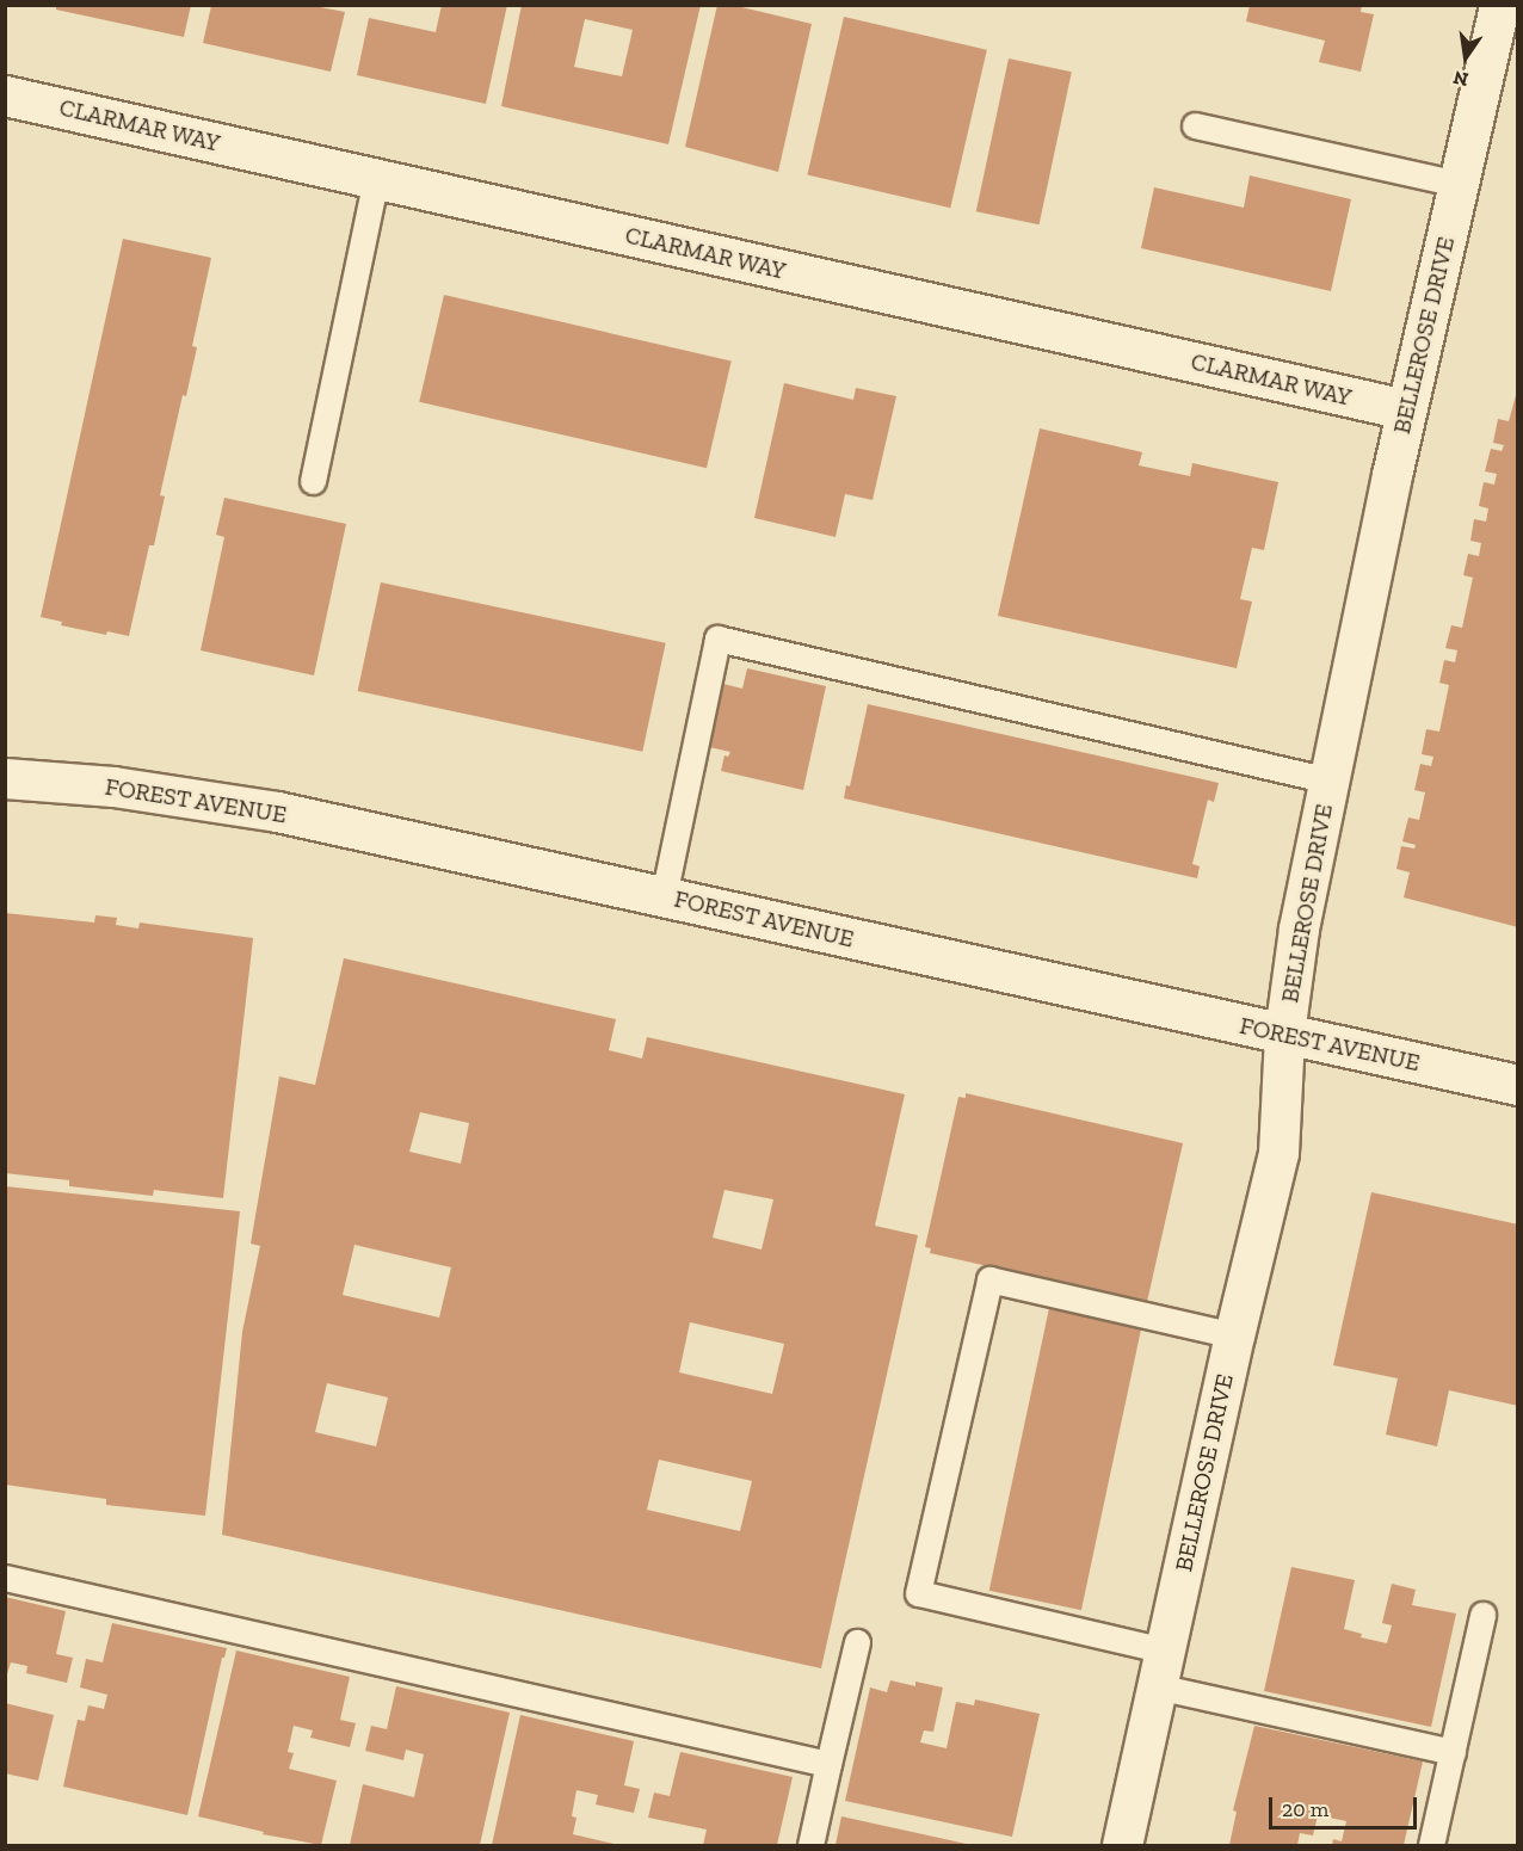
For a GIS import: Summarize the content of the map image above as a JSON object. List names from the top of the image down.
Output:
{
  "streets": {
    "street": ["CLARMAR WAY", "BELLEROSE DRIVE", "FOREST AVENUE"]
  },
  "crossings": [
    ["CLARMAR WAY", "BELLEROSE DRIVE"],
    ["BELLEROSE DRIVE", "FOREST AVENUE"]
  ],
  "scale_bar": "20 m",
  "north": "bottom"
}
